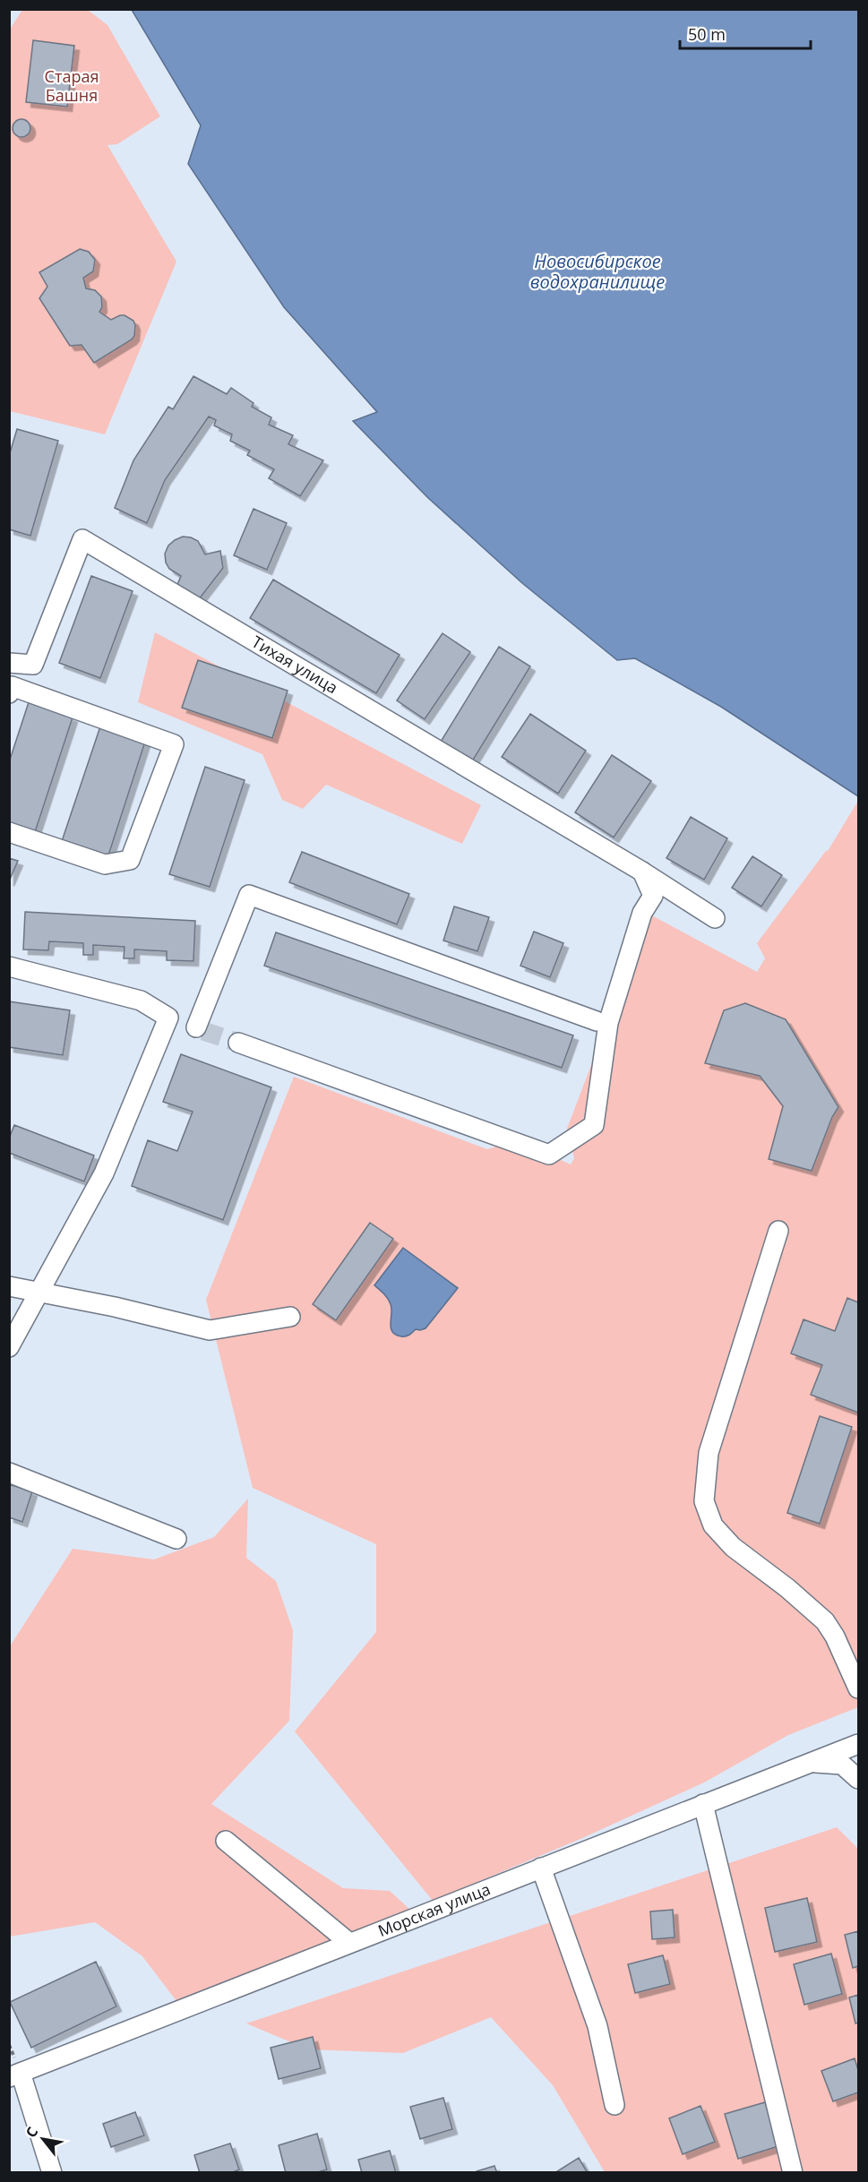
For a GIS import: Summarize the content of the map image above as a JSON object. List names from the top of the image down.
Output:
{
  "streets": {
    "street": ["Тихая улица", "Морская улица"]
  },
  "water": ["Новосибирское водохранилище"],
  "parks": ["Старая Башня"],
  "scale_bar": "50 m",
  "north": "top left"
}
